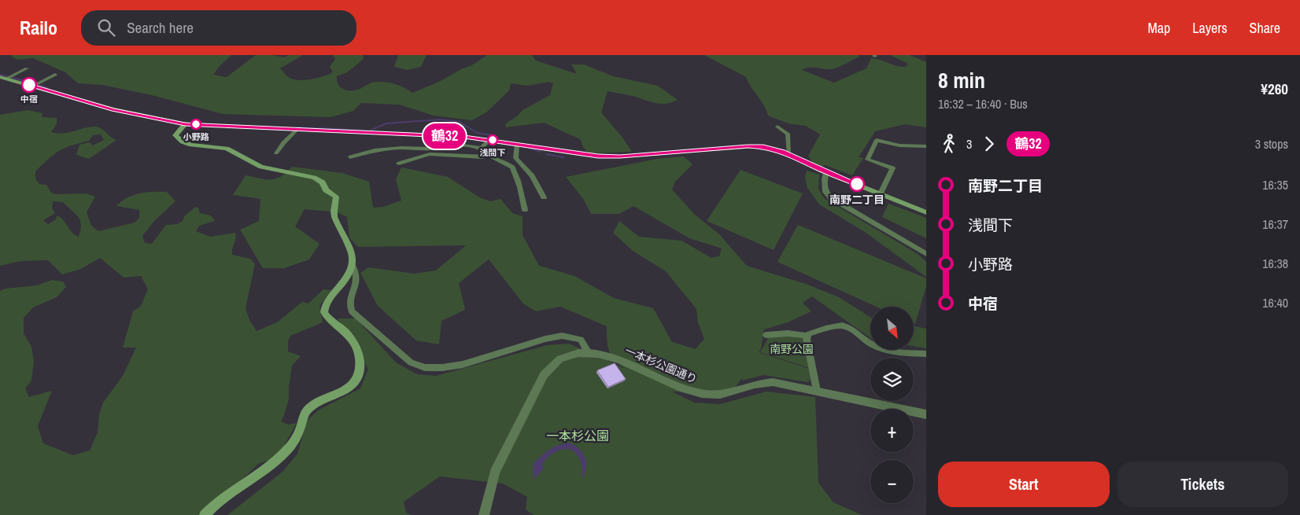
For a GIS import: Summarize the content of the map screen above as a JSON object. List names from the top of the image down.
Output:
{
  "streets": {
    "street": ["一本杉公園通り"]
  },
  "parks": ["南野公園", "一本杉公園"],
  "places": [
    "中宿",
    "小野路",
    "浅間下",
    "南野二丁目"
  ],
  "lines": ["bus line 鶴32"],
  "north": "bottom right",
  "page": {
    "header": "Railo",
    "search": "Search here",
    "nav": ["Map", "Layers", "Share"],
    "on_map": "鶴32",
    "heading": ["8 min", "16:32 – 16:40 · Bus", "¥260"],
    "legs": ["3", "鶴32", "3 stops"],
    "list": [
      {
        "name": "南野二丁目",
        "value": "16:35"
      },
      {
        "name": "浅間下",
        "value": "16:37"
      },
      {
        "name": "小野路",
        "value": "16:38"
      },
      {
        "name": "中宿",
        "value": "16:40"
      }
    ],
    "map_buttons": ["+", "−"],
    "buttons": ["Start", "Tickets"]
  }
}
